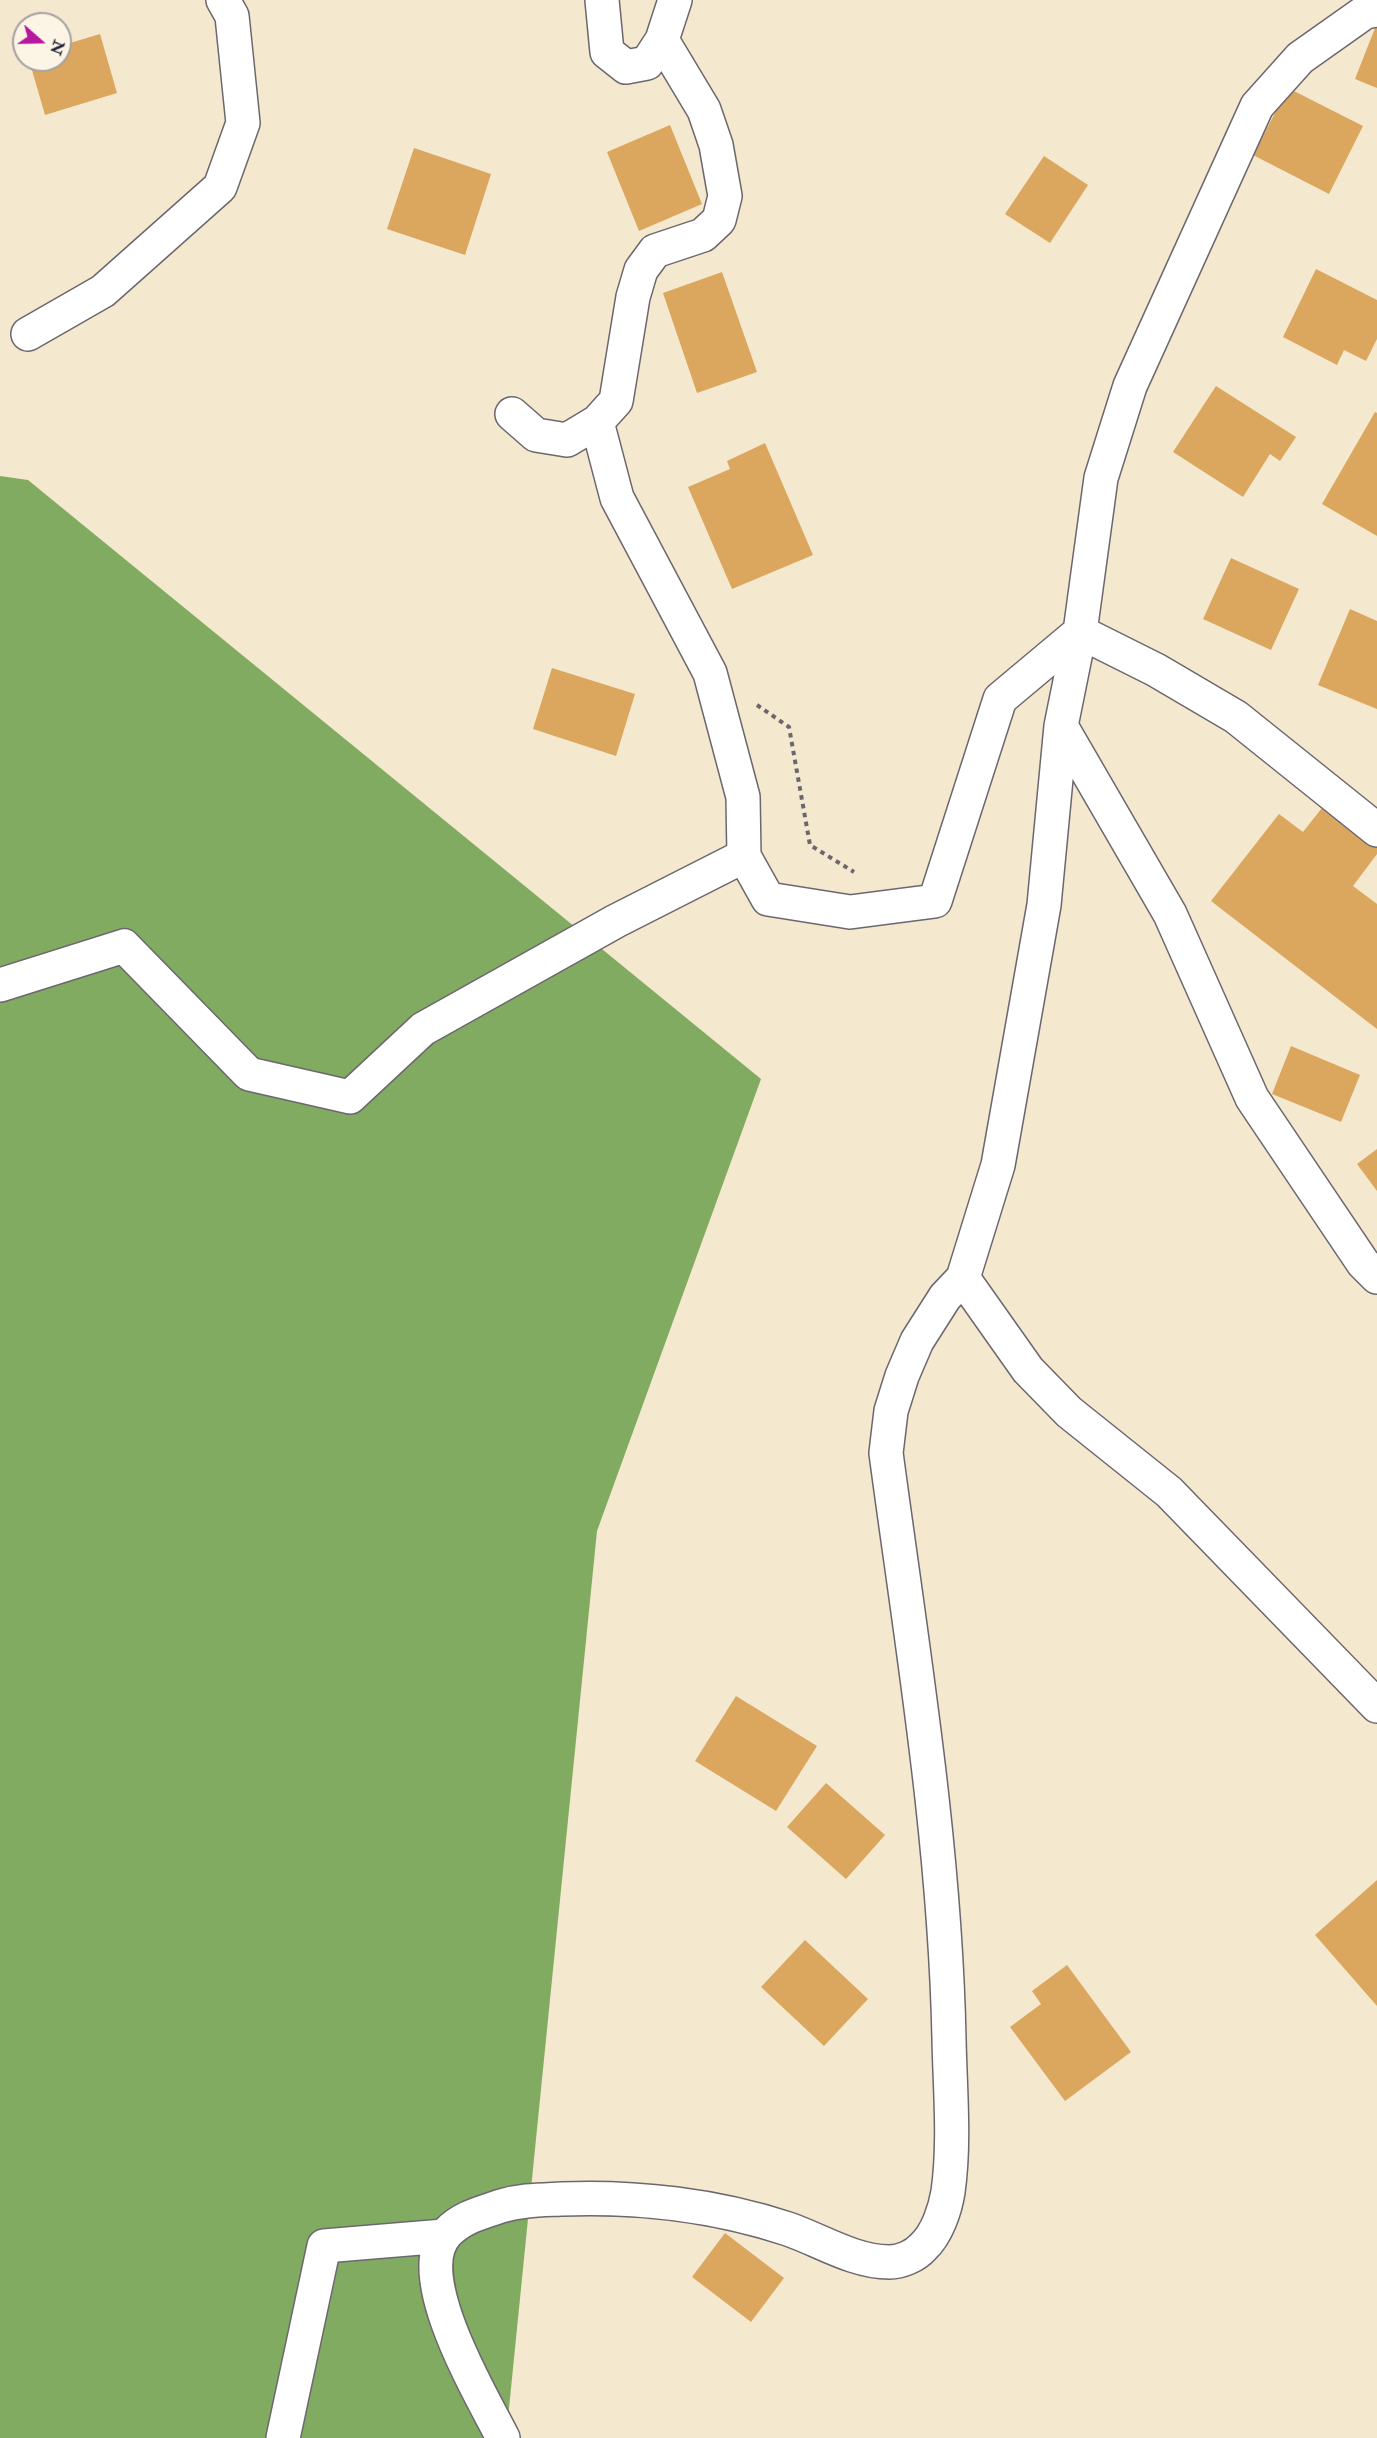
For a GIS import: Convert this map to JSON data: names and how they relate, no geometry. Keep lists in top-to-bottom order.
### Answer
{
  "north": "right"
}
